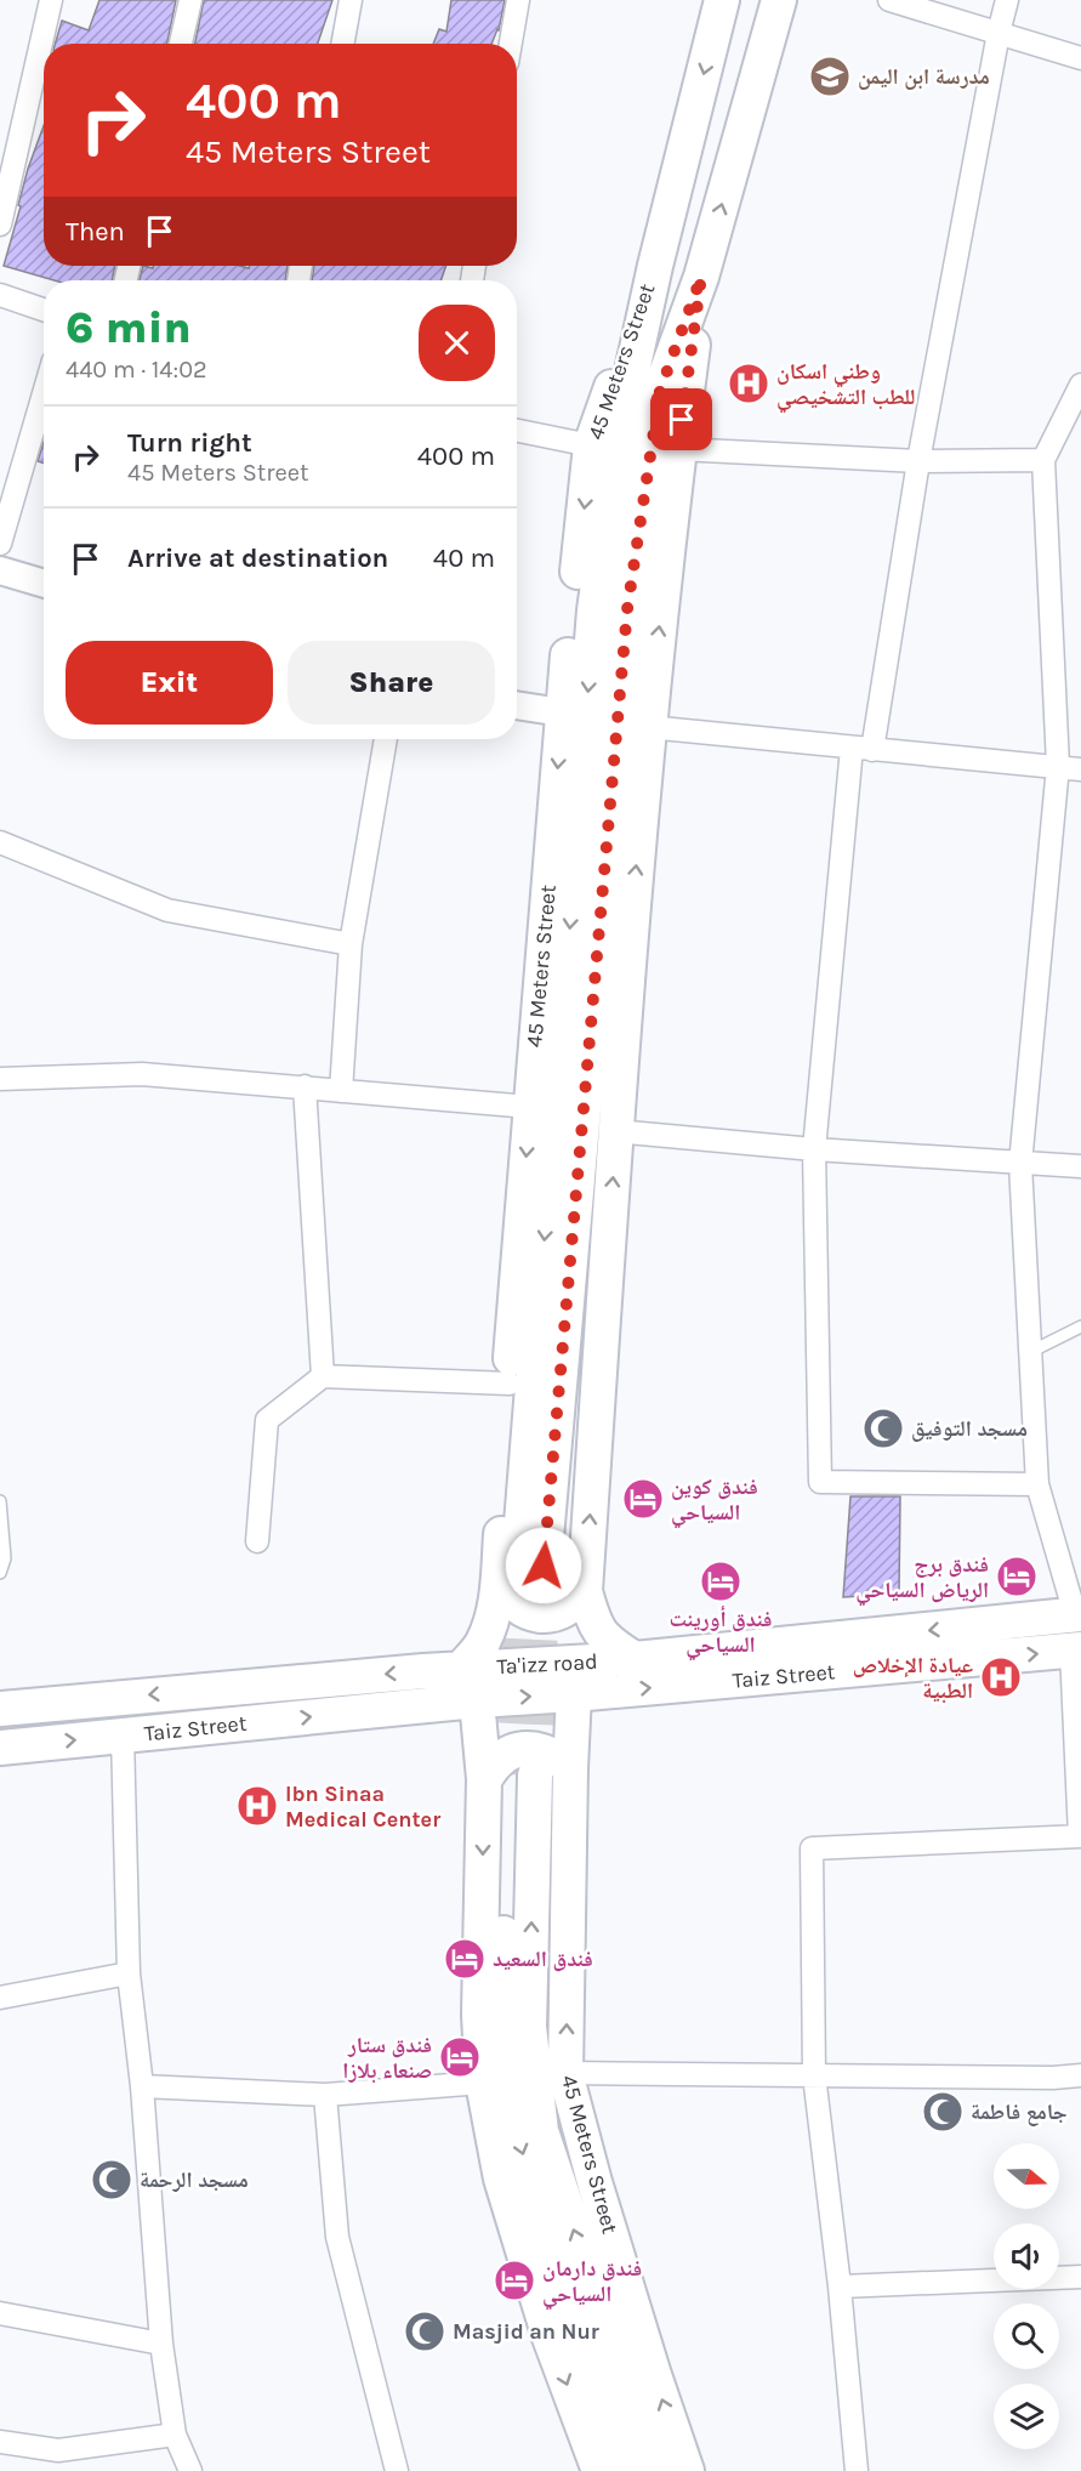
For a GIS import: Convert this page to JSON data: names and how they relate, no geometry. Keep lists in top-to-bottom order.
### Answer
{
  "streets": {
    "main road": ["45 Meters Street", "Ta'izz road", "Taiz Street"]
  },
  "crossings": [
    ["45 Meters Street", "Ta'izz road"],
    ["45 Meters Street", "Taiz Street"],
    ["Ta'izz road", "Taiz Street"]
  ],
  "places": {
    "school or university": ["مدرسة ابن اليمن"],
    "hospital": ["وطني اسكان للطب التشخيصي", "عيادة الإخلاص الطبية", "Ibn Sinaa Medical Center"],
    "mosque": [
      "مسجد التوفيق",
      "جامع فاطمة",
      "مسجد الرحمة",
      "Masjid an Nur"
    ],
    "hotel": [
      "فندق كوين السياحي",
      "فندق برج الرياض السياحي",
      "فندق أورينت السياحي",
      "فندق السعيد",
      "فندق ستار صنعاء بلازا",
      "فندق دارمان السياحي"
    ]
  },
  "north": "right",
  "page": {
    "turn": ["400 m", "45 Meters Street"],
    "then": "Then",
    "heading": ["6 min", "440 m · 14:02"],
    "list": [
      {
        "name": "Turn right",
        "note": "45 Meters Street",
        "value": "400 m"
      },
      {
        "name": "Arrive at destination",
        "value": "40 m"
      }
    ],
    "buttons": ["Exit", "Share"]
  }
}
